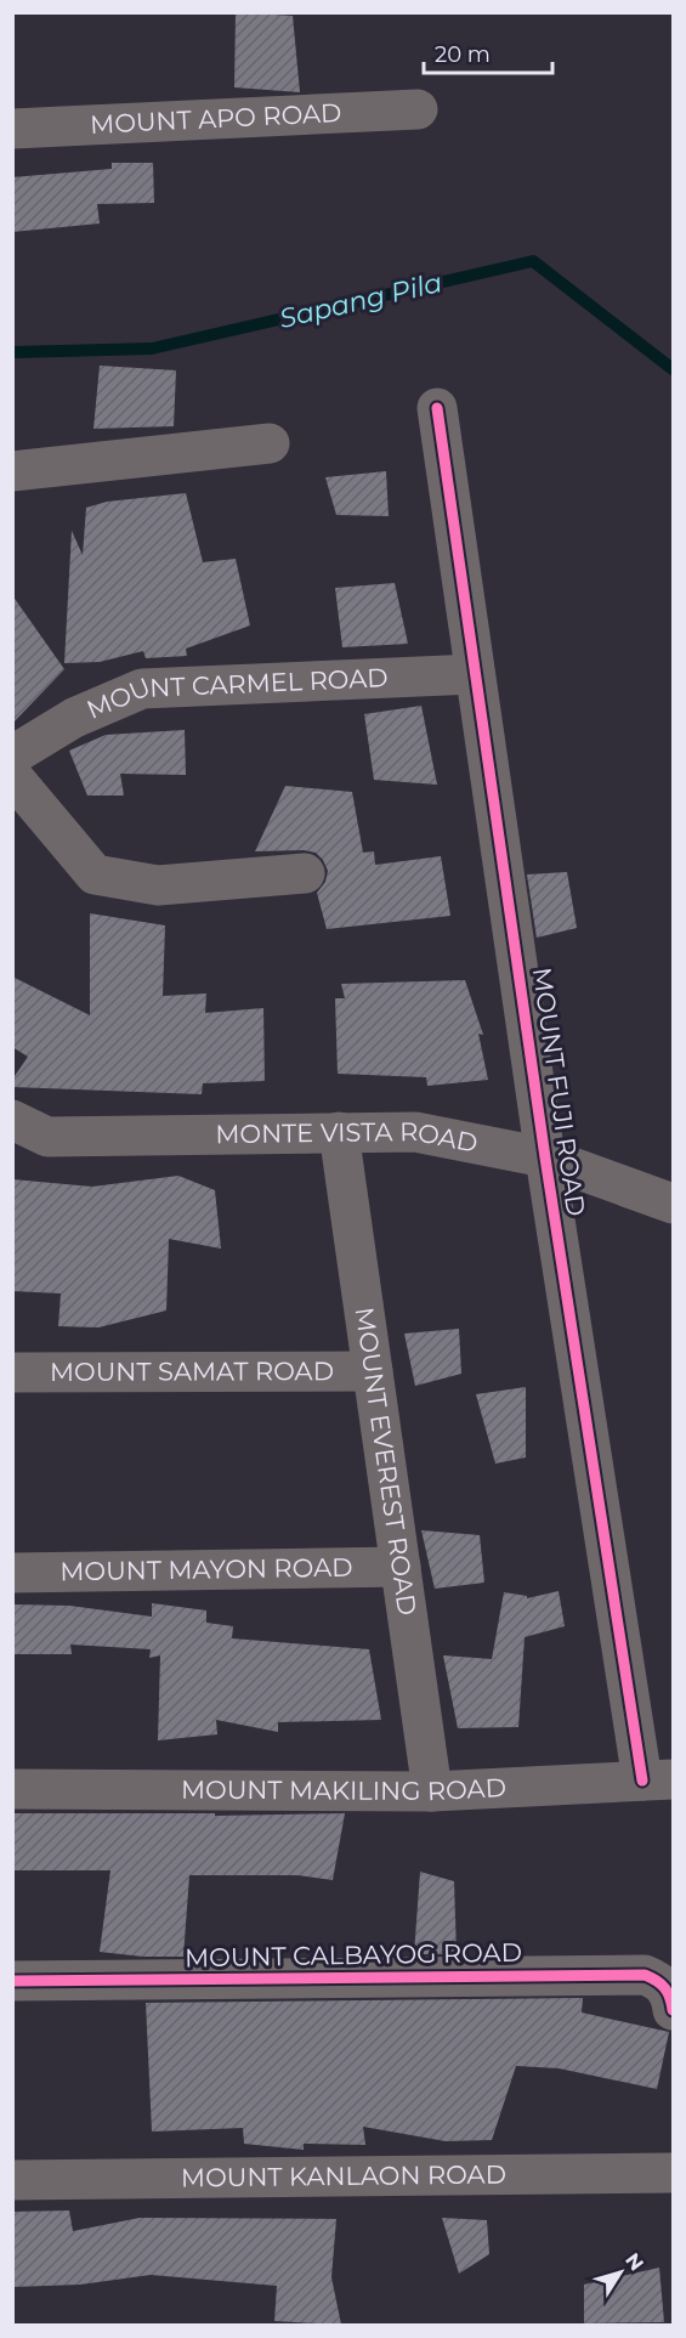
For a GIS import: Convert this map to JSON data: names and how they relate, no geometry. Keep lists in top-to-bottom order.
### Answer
{
  "streets": {
    "street": [
      "MOUNT APO ROAD",
      "MOUNT CARMEL ROAD",
      "MOUNT FUJI ROAD",
      "MONTE VISTA ROAD",
      "MOUNT SAMAT ROAD",
      "MOUNT EVEREST ROAD",
      "MOUNT MAYON ROAD",
      "MOUNT MAKILING ROAD",
      "MOUNT CALBAYOG ROAD",
      "MOUNT KANLAON ROAD"
    ]
  },
  "crossings": [
    ["MOUNT CARMEL ROAD", "MOUNT FUJI ROAD"],
    ["MOUNT FUJI ROAD", "MONTE VISTA ROAD"],
    ["MOUNT FUJI ROAD", "MOUNT MAKILING ROAD"],
    ["MONTE VISTA ROAD", "MOUNT EVEREST ROAD"],
    ["MOUNT SAMAT ROAD", "MOUNT EVEREST ROAD"],
    ["MOUNT EVEREST ROAD", "MOUNT MAYON ROAD"],
    ["MOUNT EVEREST ROAD", "MOUNT MAKILING ROAD"]
  ],
  "water": ["Sapang Pila"],
  "scale_bar": "20 m",
  "north": "top right"
}
